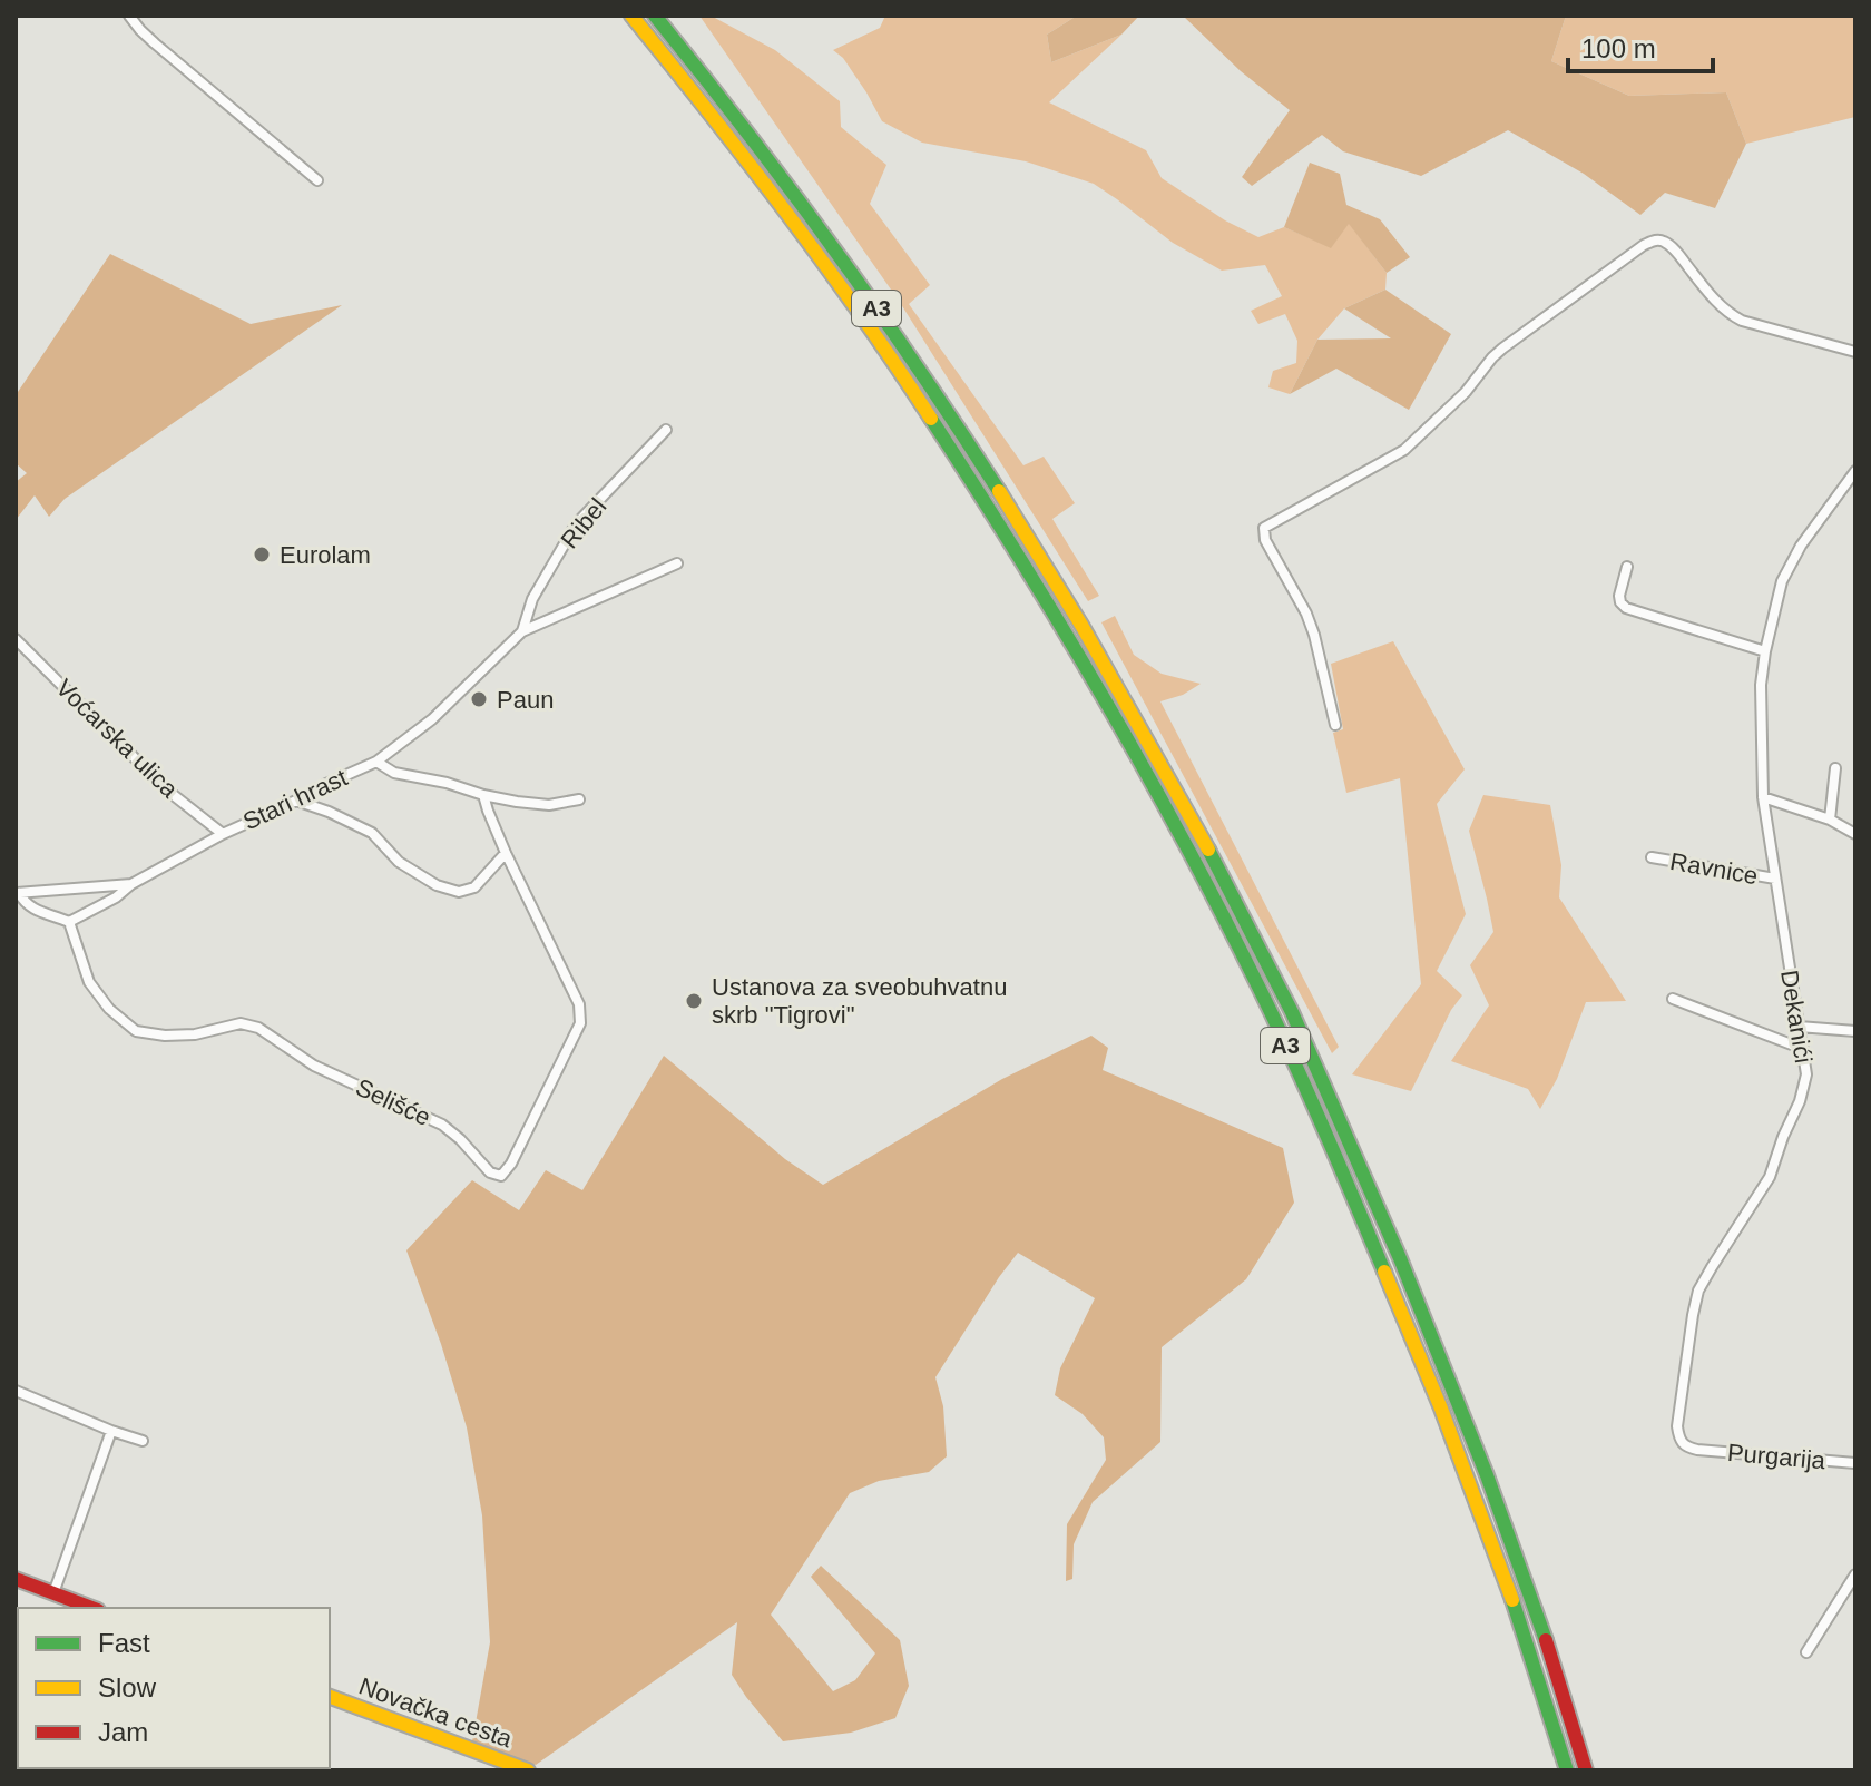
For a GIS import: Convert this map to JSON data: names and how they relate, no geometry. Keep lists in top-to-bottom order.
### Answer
{
  "streets": {
    "main road": ["A3", "Novačka cesta"],
    "street": [
      "Ribel",
      "Voćarska ulica",
      "Stari hrast",
      "Ravnice",
      "Dekanići",
      "Selišće",
      "Purgarija"
    ]
  },
  "crossings": [
    ["Ribel", "Stari hrast"],
    ["Voćarska ulica", "Stari hrast"],
    ["Ravnice", "Dekanići"],
    ["Dekanići", "Purgarija"]
  ],
  "places": ["Eurolam", "Paun", "Ustanova za sveobuhvatnu skrb \"Tigrovi\""],
  "legend": ["Fast", "Slow", "Jam"],
  "scale_bar": "100 m"
}
